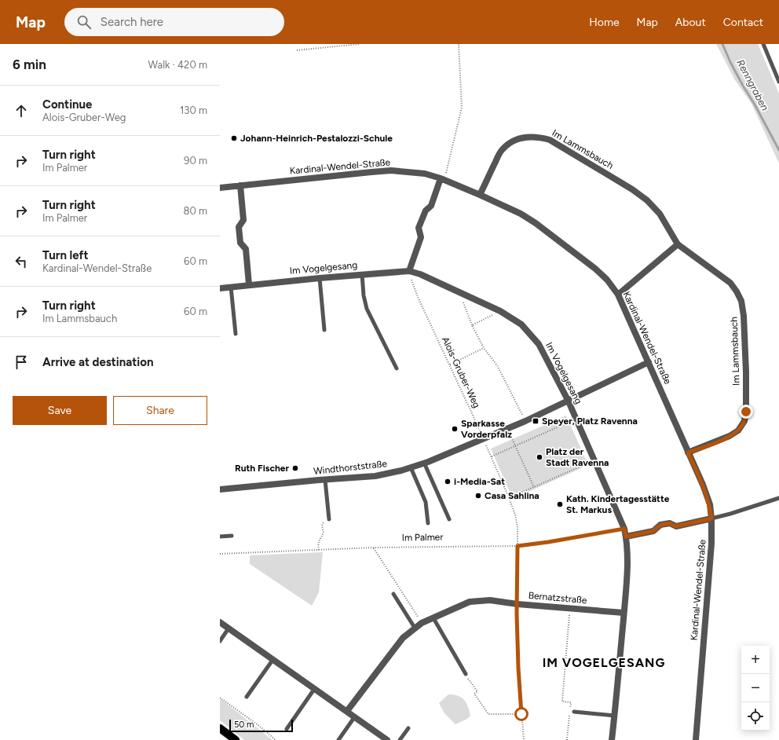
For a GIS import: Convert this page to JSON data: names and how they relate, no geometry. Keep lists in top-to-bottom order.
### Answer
{
  "streets": {
    "street": [
      "Im Lammsbauch",
      "Kardinal-Wendel-Straße",
      "Im Vogelgesang",
      "Windthorststraße",
      "Bernatzstraße"
    ],
    "path": ["Alois-Gruber-Weg", "Im Palmer"]
  },
  "crossings": [
    ["Im Lammsbauch", "Kardinal-Wendel-Straße"],
    ["Kardinal-Wendel-Straße", "Windthorststraße"],
    ["Im Vogelgesang", "Alois-Gruber-Weg"],
    ["Im Vogelgesang", "Windthorststraße"],
    ["Im Vogelgesang", "Im Palmer"],
    ["Im Vogelgesang", "Bernatzstraße"],
    ["Alois-Gruber-Weg", "Windthorststraße"],
    ["Alois-Gruber-Weg", "Im Palmer"],
    ["Alois-Gruber-Weg", "Bernatzstraße"]
  ],
  "districts": ["IM VOGELGESANG"],
  "water": ["Renngraben"],
  "places": {
    "other": [
      "Johann-Heinrich-Pestalozzi-Schule",
      "Sparkasse Vorderpfalz",
      "Platz der Stadt Ravenna",
      "Ruth Fischer",
      "i-Media-Sat",
      "Casa Sahlina",
      "Kath. Kindertagesstätte St. Markus"
    ],
    "transit": ["Speyer, Platz Ravenna"]
  },
  "scale_bar": "50 m",
  "page": {
    "header": "Map",
    "search": "Search here",
    "nav": [
      "Home",
      "Map",
      "About",
      "Contact"
    ],
    "heading": ["6 min", "Walk · 420 m"],
    "list": [
      ["Continue", "Alois-Gruber-Weg", "130 m"],
      ["Turn right", "Im Palmer", "90 m"],
      ["Turn right", "Im Palmer", "80 m"],
      ["Turn left", "Kardinal-Wendel-Straße", "60 m"],
      ["Turn right", "Im Lammsbauch", "60 m"],
      "Arrive at destination"
    ],
    "buttons": ["Save", "Share"],
    "map_buttons": ["+", "−"],
    "scale": "50 m"
  }
}
